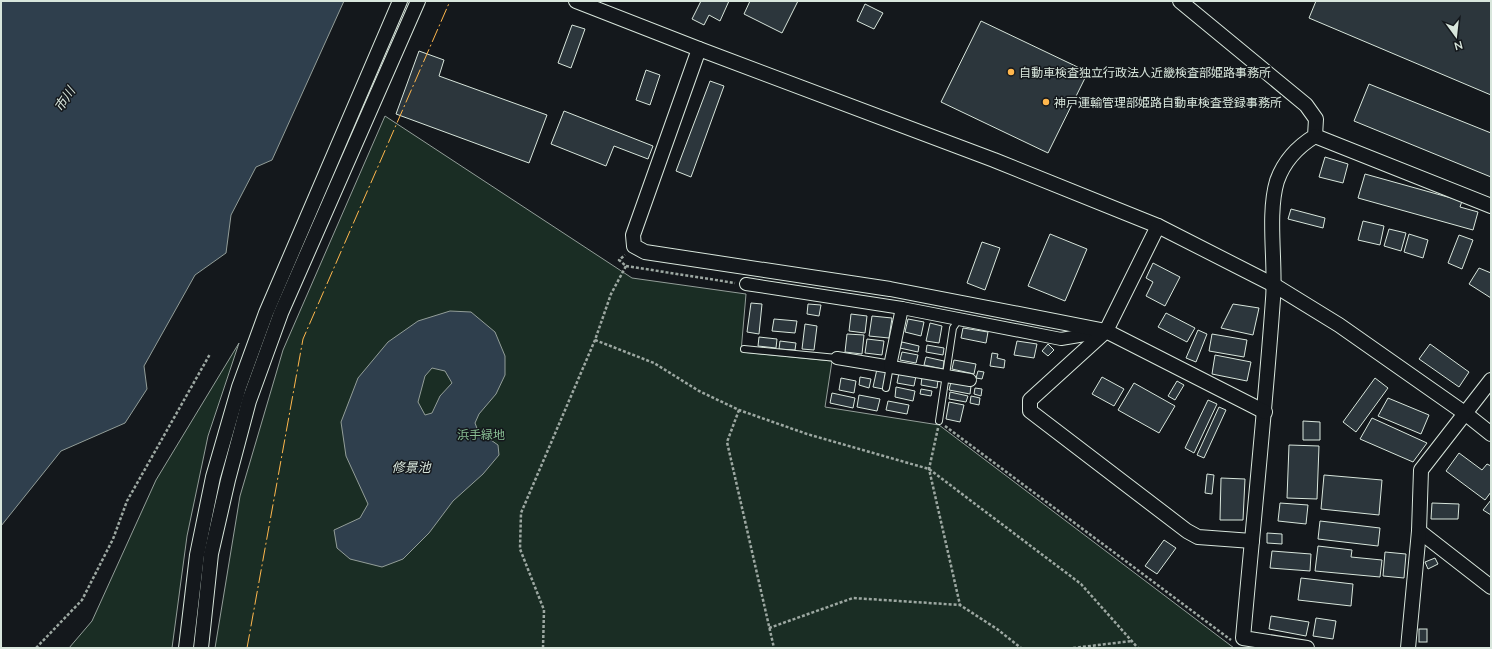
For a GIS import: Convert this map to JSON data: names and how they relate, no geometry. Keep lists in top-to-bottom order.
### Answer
{
  "water": ["市川", "修景池"],
  "parks": ["浜手緑地"],
  "places": ["自動車検査独立行政法人近畿検査部姫路事務所", "神戸運輸管理部姫路自動車検査登録事務所"],
  "north": "bottom"
}
